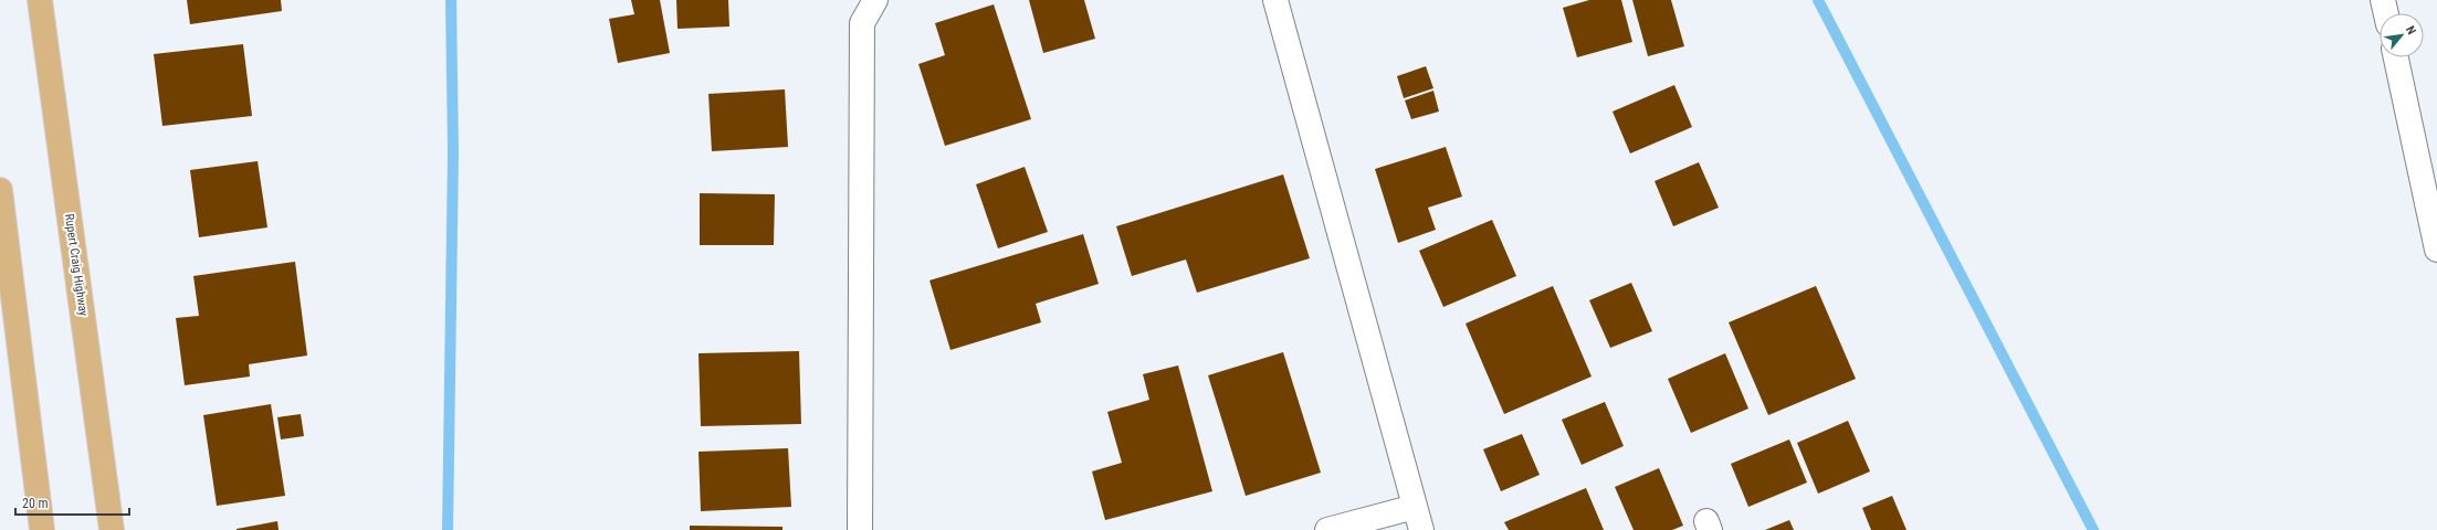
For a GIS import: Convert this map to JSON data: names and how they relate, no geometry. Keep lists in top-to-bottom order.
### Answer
{
  "streets": {
    "main road": ["Rupert Craig Highway"]
  },
  "scale_bar": "20 m",
  "north": "top right"
}
